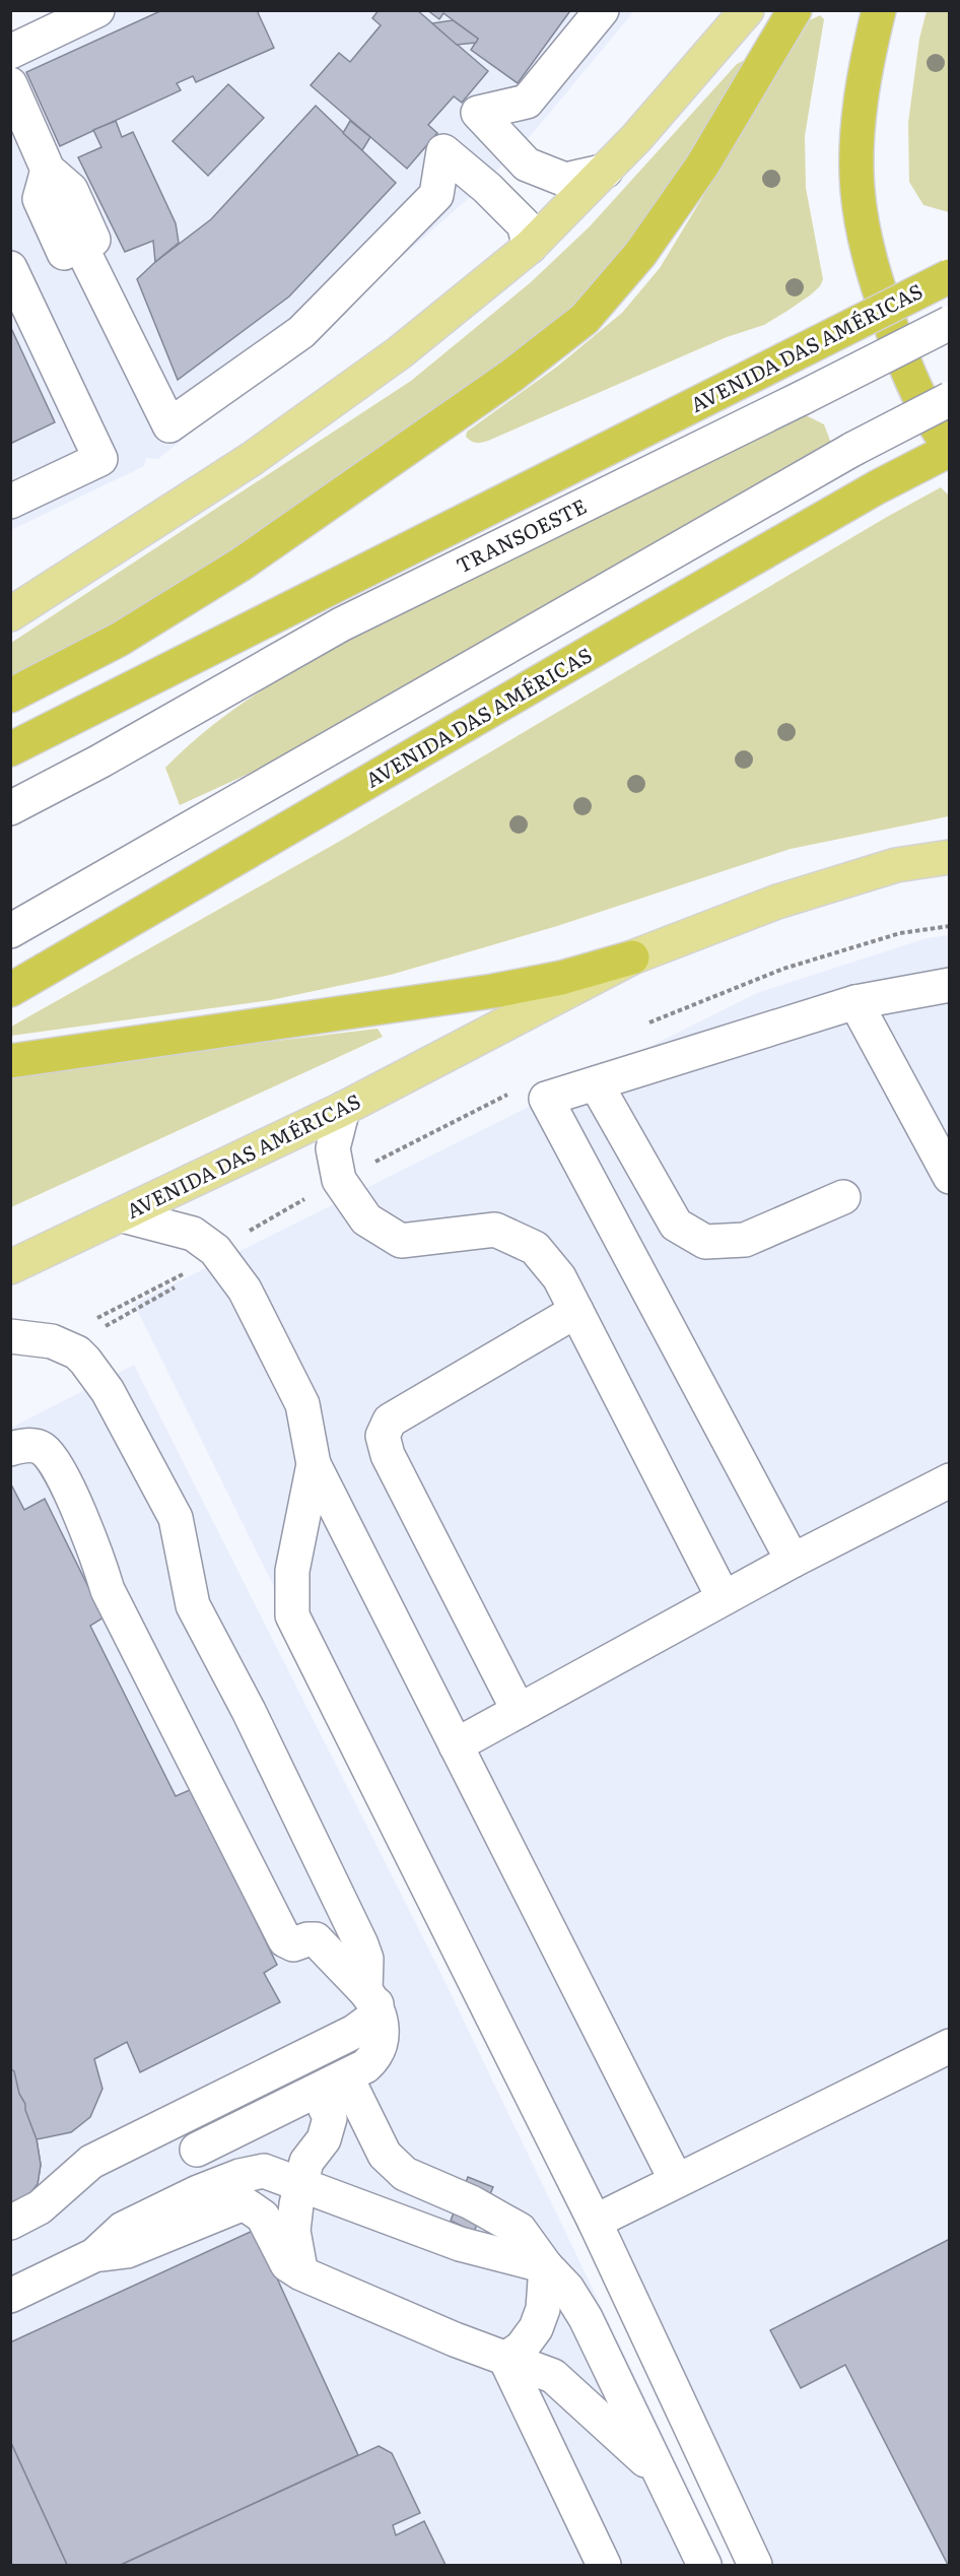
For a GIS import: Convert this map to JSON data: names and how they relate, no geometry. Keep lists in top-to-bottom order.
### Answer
{
  "streets": {
    "highway": ["AVENIDA DAS AMÉRICAS"],
    "lane": ["TRANSOESTE"]
  }
}
